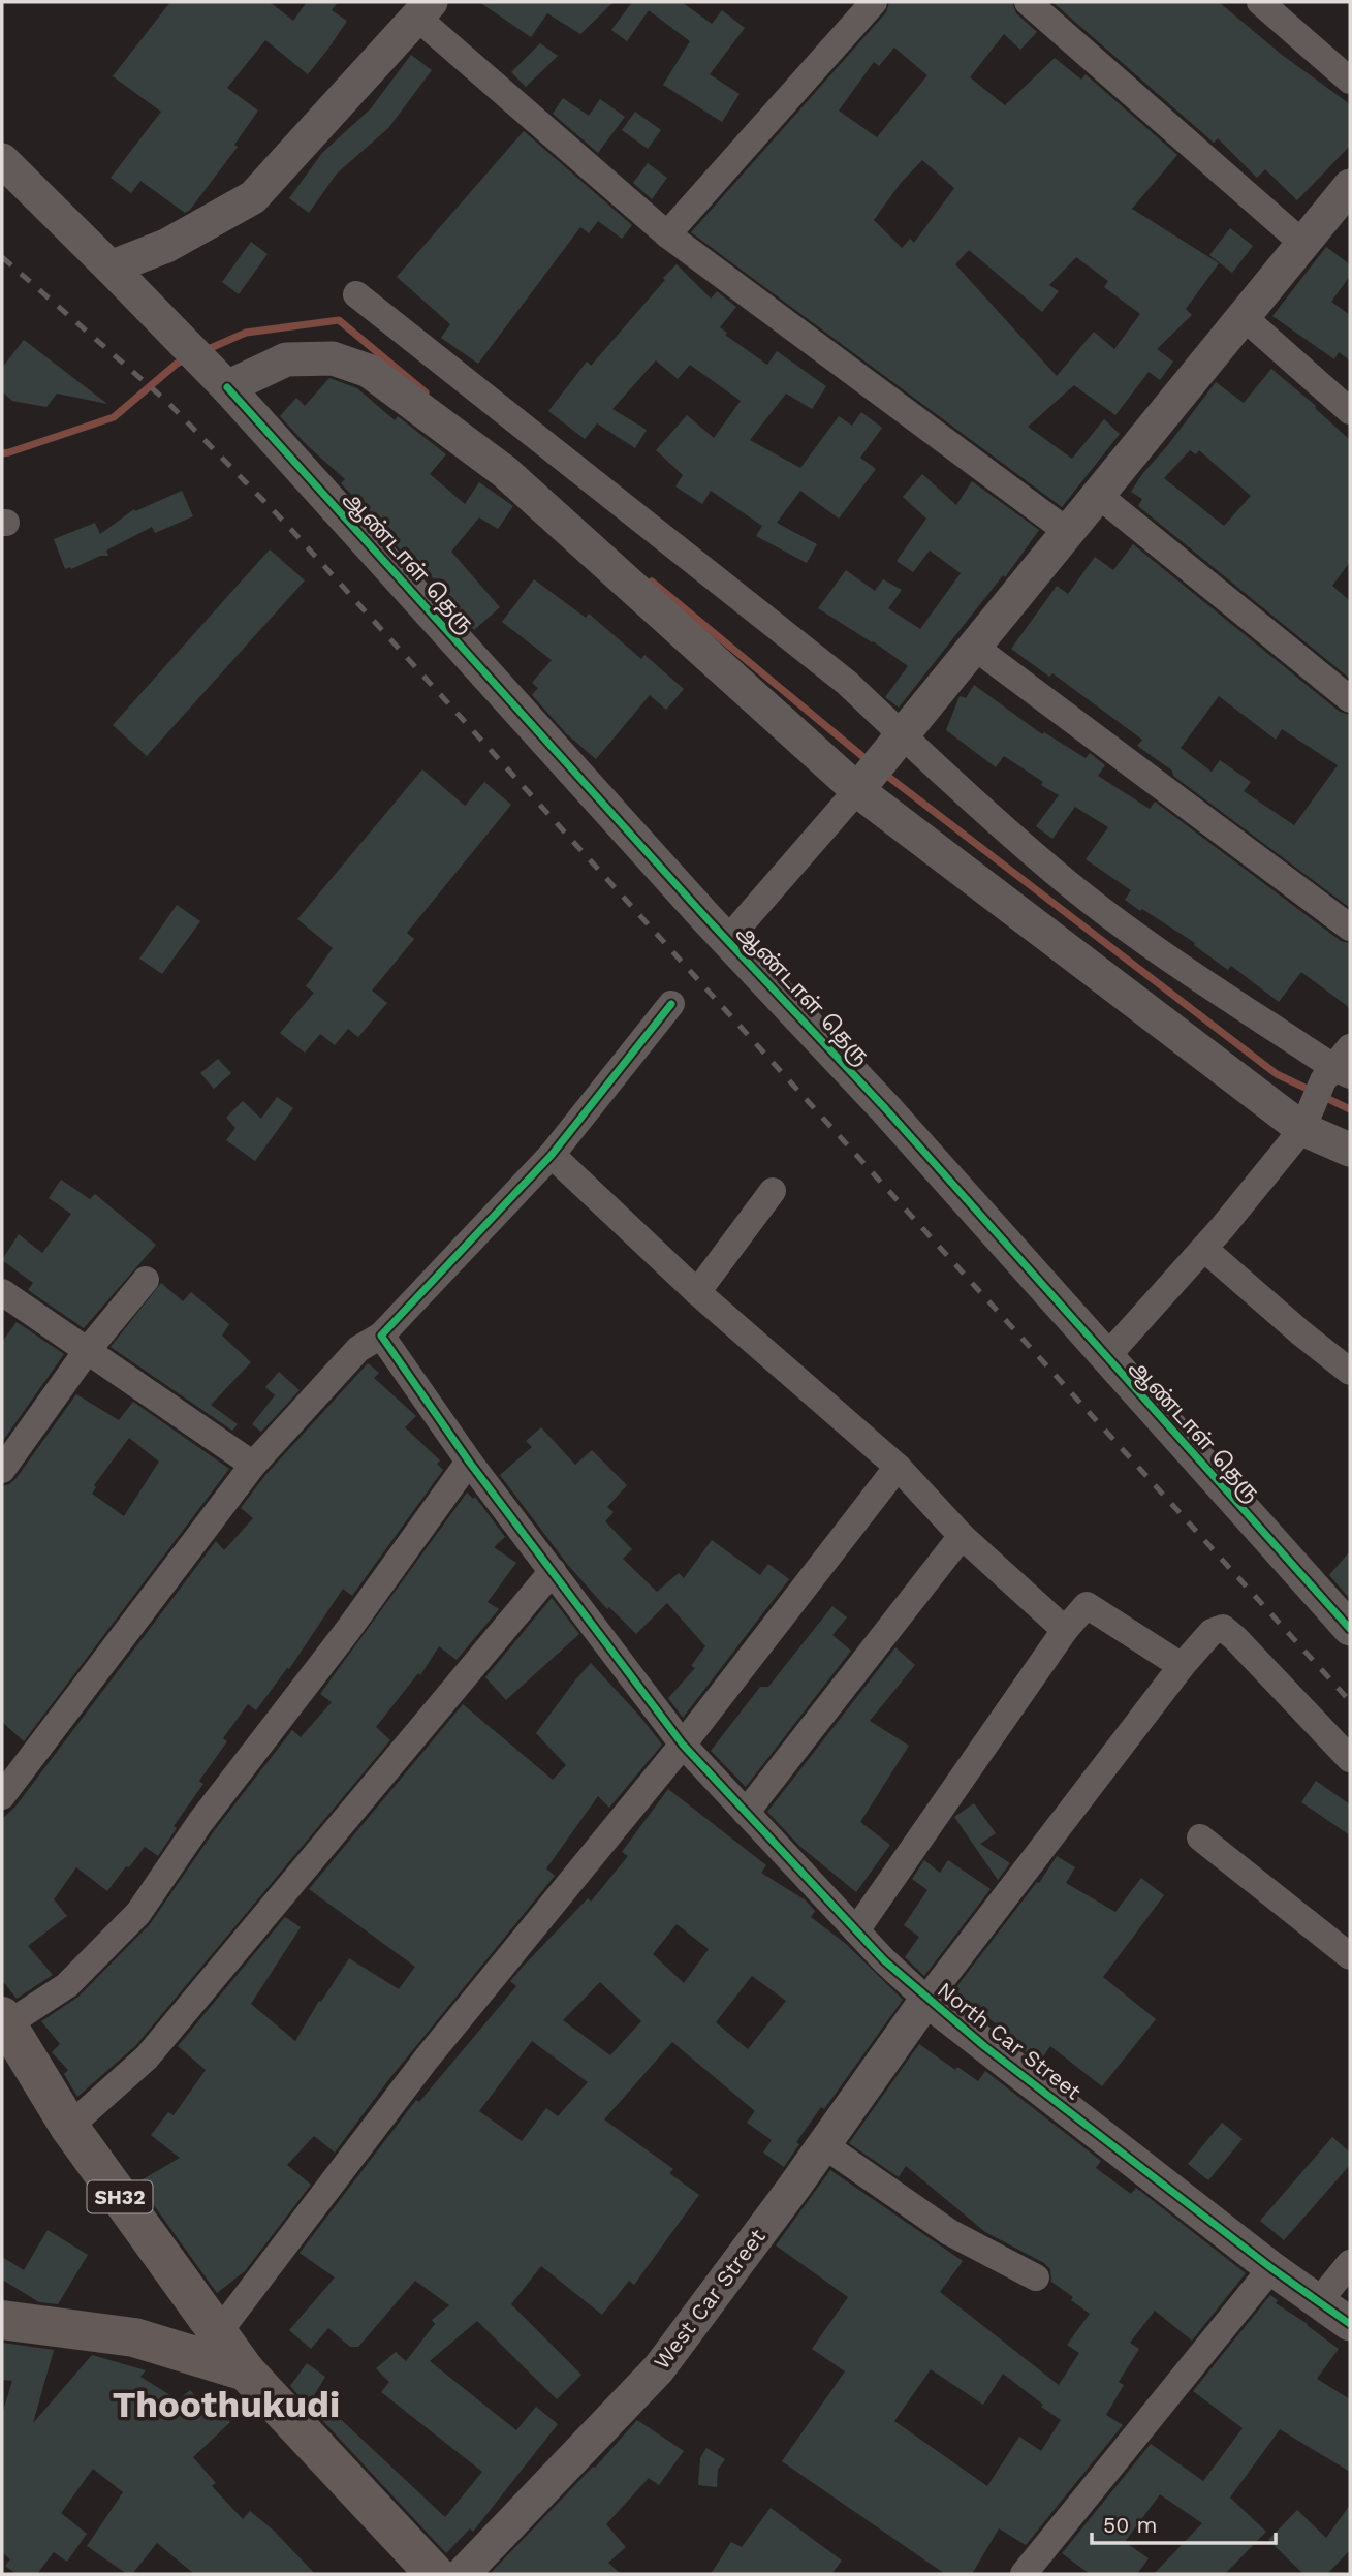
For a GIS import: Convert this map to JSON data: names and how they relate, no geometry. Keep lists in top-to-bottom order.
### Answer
{
  "streets": {
    "main road": ["SH32"],
    "street": ["ஆண்டாள் தெரு", "North Car Street", "West Car Street"]
  },
  "crossings": [
    ["North Car Street", "West Car Street"]
  ],
  "districts": ["Thoothukudi"],
  "scale_bar": "50 m"
}
